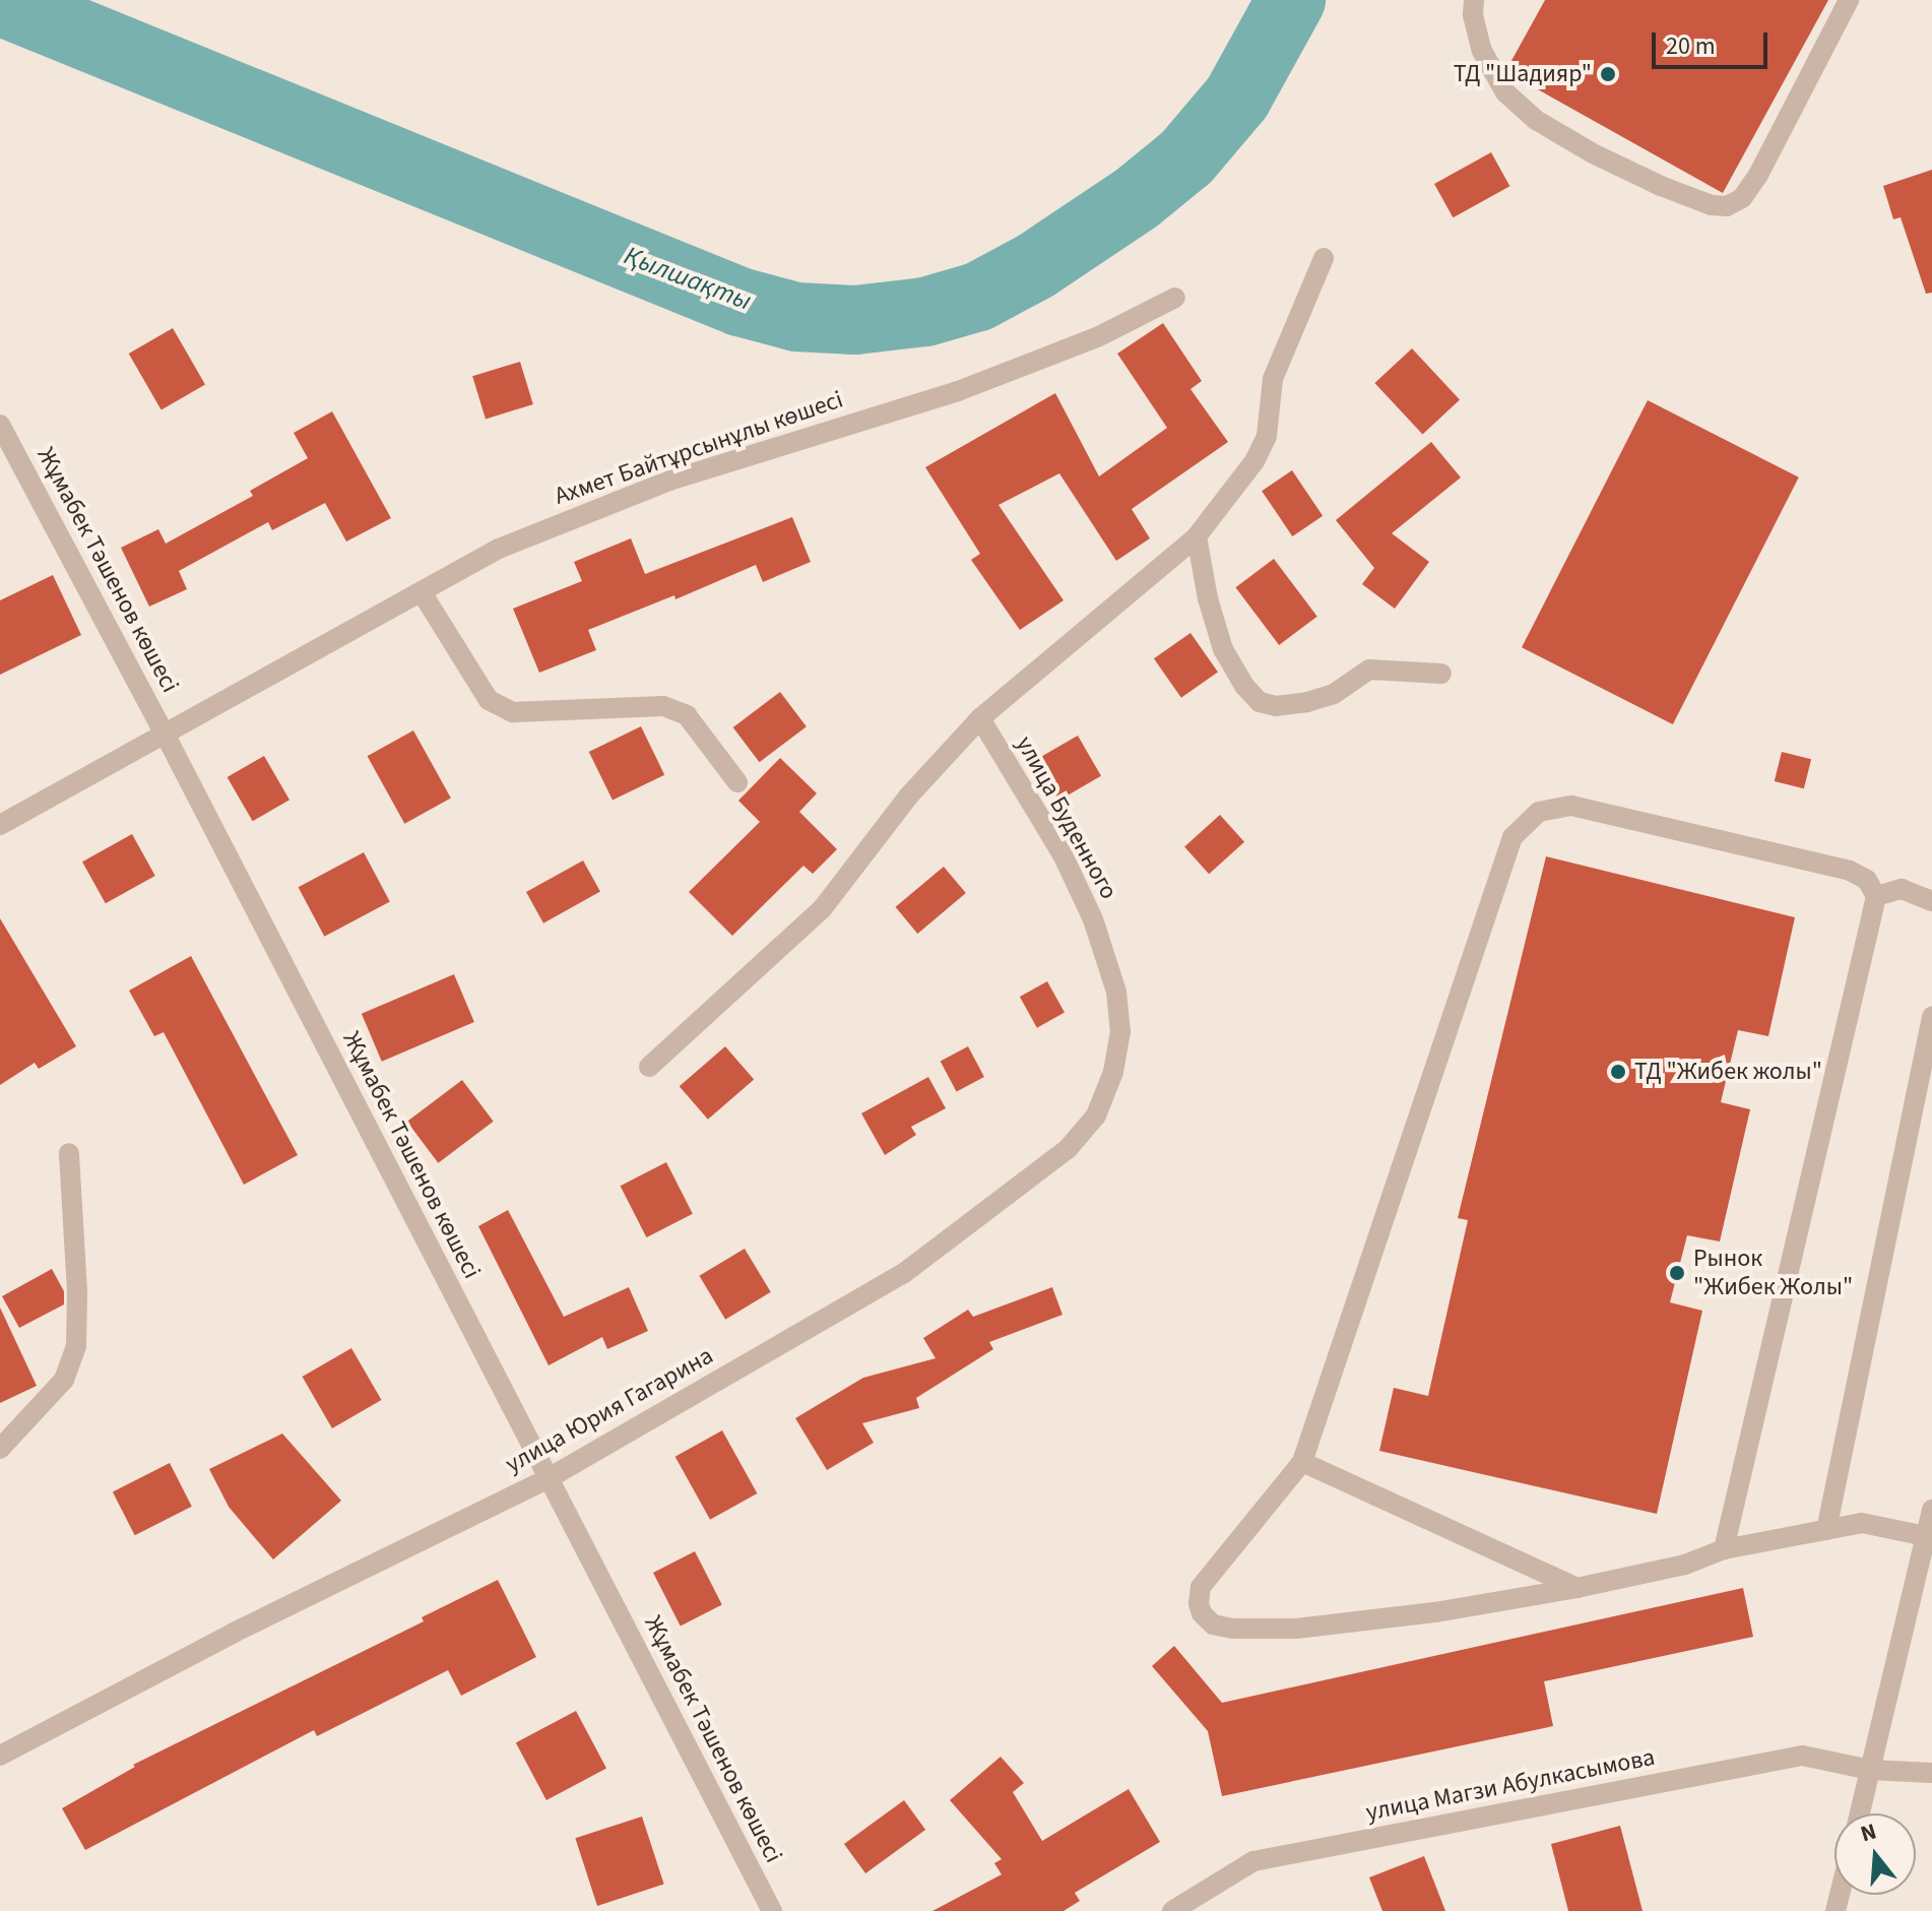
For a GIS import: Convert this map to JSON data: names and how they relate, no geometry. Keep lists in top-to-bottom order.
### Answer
{
  "streets": {
    "street": [
      "Ахмет Байтұрсынұлы көшесі",
      "Жұмабек Тәшенов көшесі",
      "улица Буденного",
      "улица Юрия Гагарина",
      "улица Магзи Абулкасымова"
    ]
  },
  "crossings": [
    ["Ахмет Байтұрсынұлы көшесі", "Жұмабек Тәшенов көшесі"],
    ["Жұмабек Тәшенов көшесі", "улица Юрия Гагарина"],
    ["улица Буденного", "улица Юрия Гагарина"]
  ],
  "water": ["Қылшақты"],
  "places": ["ТД \"Шадияр\"", "ТД \"Жибек жолы\"", "Рынок \"Жибек Жолы\""],
  "scale_bar": "20 m",
  "north": "top"
}
